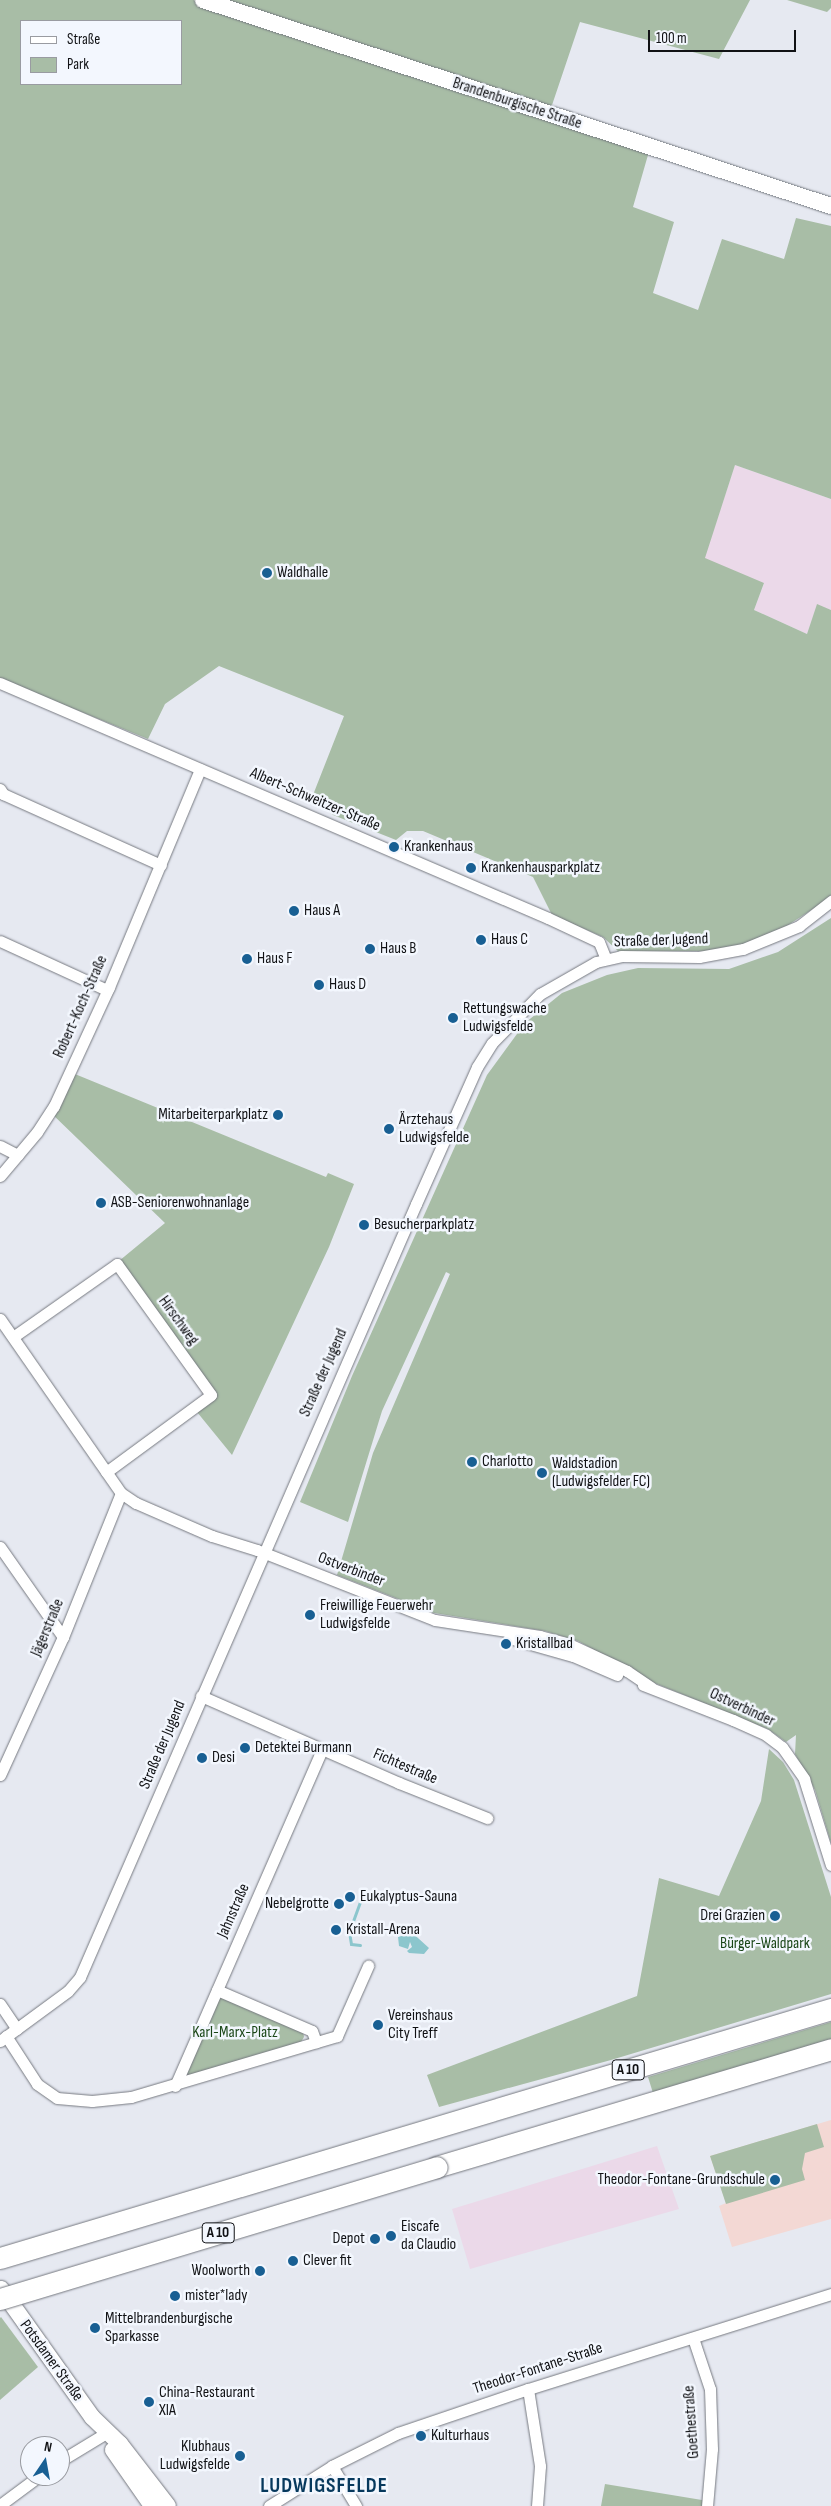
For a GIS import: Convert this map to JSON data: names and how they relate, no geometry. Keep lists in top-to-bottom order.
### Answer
{
  "streets": {
    "highway": ["A 10"],
    "street": [
      "Brandenburgische Straße",
      "Albert-Schweitzer-Straße",
      "Straße der Jugend",
      "Robert-Koch-Straße",
      "Hirschweg",
      "Ostverbinder",
      "Jägerstraße",
      "Fichtestraße",
      "Jahnstraße",
      "Potsdamer Straße",
      "Theodor-Fontane-Straße",
      "Goethestraße"
    ]
  },
  "crossings": [
    ["Albert-Schweitzer-Straße", "Straße der Jugend"],
    ["Albert-Schweitzer-Straße", "Robert-Koch-Straße"],
    ["Straße der Jugend", "Ostverbinder"],
    ["Straße der Jugend", "Fichtestraße"],
    ["Fichtestraße", "Jahnstraße"],
    ["Theodor-Fontane-Straße", "Goethestraße"]
  ],
  "districts": ["LUDWIGSFELDE"],
  "parks": ["Bürger-Waldpark", "Karl-Marx-Platz"],
  "places": [
    "Waldhalle",
    "Krankenhaus",
    "Krankenhausparkplatz",
    "Haus A",
    "Haus C",
    "Haus B",
    "Haus F",
    "Haus D",
    "Rettungswache Ludwigsfelde",
    "Mitarbeiterparkplatz",
    "Ärztehaus Ludwigsfelde",
    "ASB-Seniorenwohnanlage",
    "Besucherparkplatz",
    "Charlotto",
    "Waldstadion (Ludwigsfelder FC)",
    "Freiwillige Feuerwehr Ludwigsfelde",
    "Kristallbad",
    "Detektei Burmann",
    "Desi",
    "Eukalyptus-Sauna",
    "Nebelgrotte",
    "Drei Grazien",
    "Kristall-Arena",
    "Vereinshaus City Treff",
    "Theodor-Fontane-Grundschule",
    "Eiscafe da Claudio",
    "Depot",
    "Clever fit",
    "Woolworth",
    "mister*lady",
    "Mittelbrandenburgische Sparkasse",
    "China-Restaurant XIA",
    "Kulturhaus",
    "Klubhaus Ludwigsfelde"
  ],
  "legend": ["Straße", "Park"],
  "scale_bar": "100 m",
  "north": "top"
}
